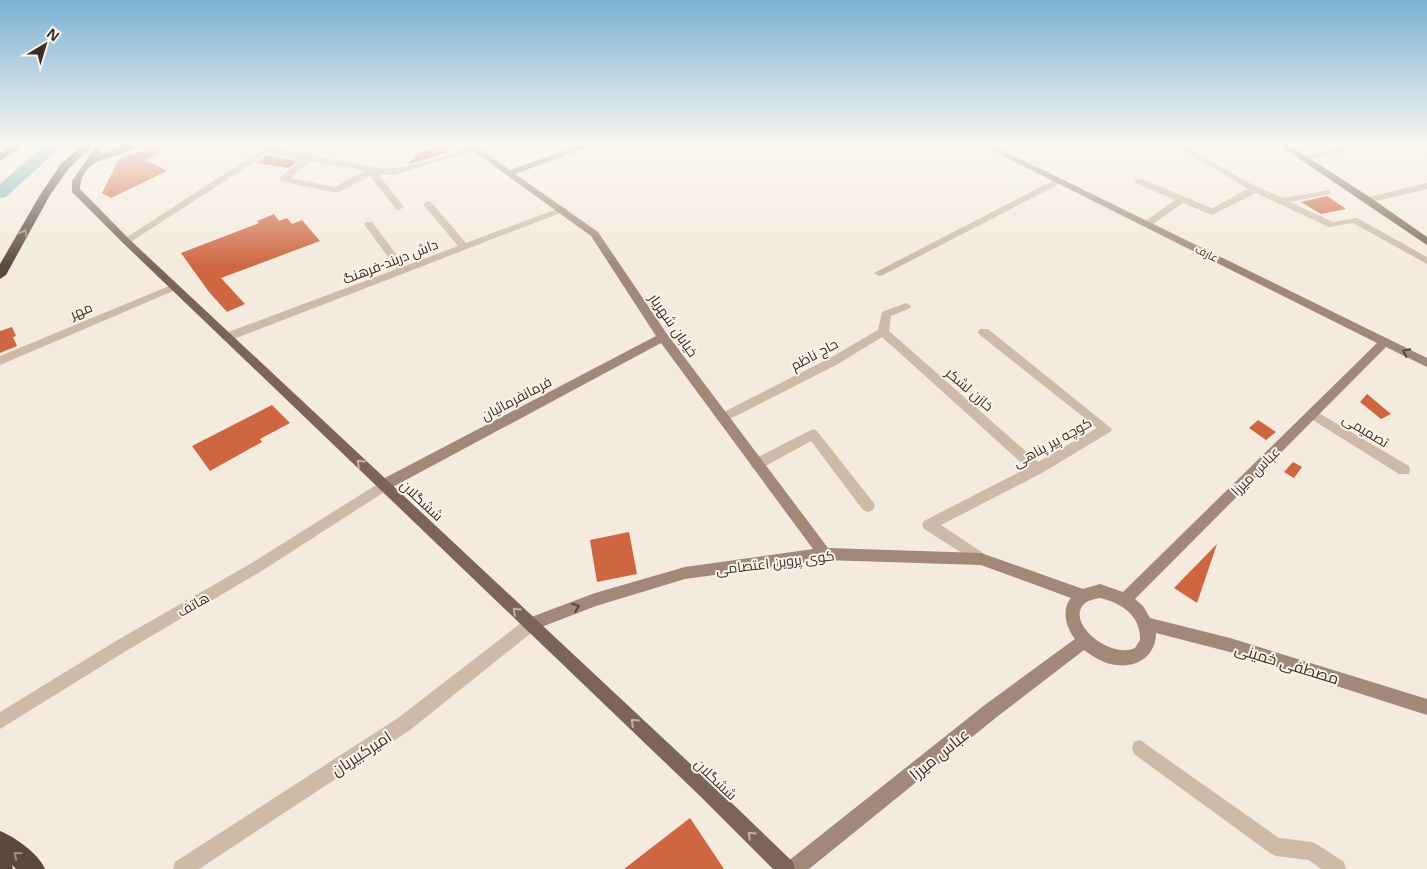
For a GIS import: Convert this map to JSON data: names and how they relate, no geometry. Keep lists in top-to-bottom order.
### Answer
{
  "streets": {
    "main road": ["ششگلان"],
    "street": [
      "عارف",
      "داش دربند-فرهنگ",
      "مهر",
      "خیابان شهریار",
      "حاج ناظم",
      "خازن لشکر",
      "فرمانفرمائیان",
      "تصمیمی",
      "کوچه پیر پناهی",
      "عباس میرزا",
      "کوی پروین اعتصامی",
      "هاتف",
      "مصطفی خمینی",
      "امیرکبیریان"
    ]
  },
  "crossings": [
    ["عارف", "عباس میرزا"],
    ["داش دربند-فرهنگ", "خیابان شهریار"],
    ["داش دربند-فرهنگ", "ششگلان"],
    ["مهر", "ششگلان"],
    ["خیابان شهریار", "حاج ناظم"],
    ["خیابان شهریار", "فرمانفرمائیان"],
    ["خیابان شهریار", "کوی پروین اعتصامی"],
    ["حاج ناظم", "خازن لشکر"],
    ["خازن لشکر", "کوچه پیر پناهی"],
    ["فرمانفرمائیان", "ششگلان"],
    ["فرمانفرمائیان", "هاتف"],
    ["تصمیمی", "عباس میرزا"],
    ["کوچه پیر پناهی", "کوی پروین اعتصامی"],
    ["عباس میرزا", "کوی پروین اعتصامی"],
    ["عباس میرزا", "مصطفی خمینی"],
    ["ششگلان", "کوی پروین اعتصامی"],
    ["ششگلان", "هاتف"],
    ["ششگلان", "امیرکبیریان"],
    ["کوی پروین اعتصامی", "مصطفی خمینی"],
    ["کوی پروین اعتصامی", "امیرکبیریان"]
  ],
  "one_way": ["ششگلان", "کوی پروین اعتصامی"],
  "north": "top right"
}
